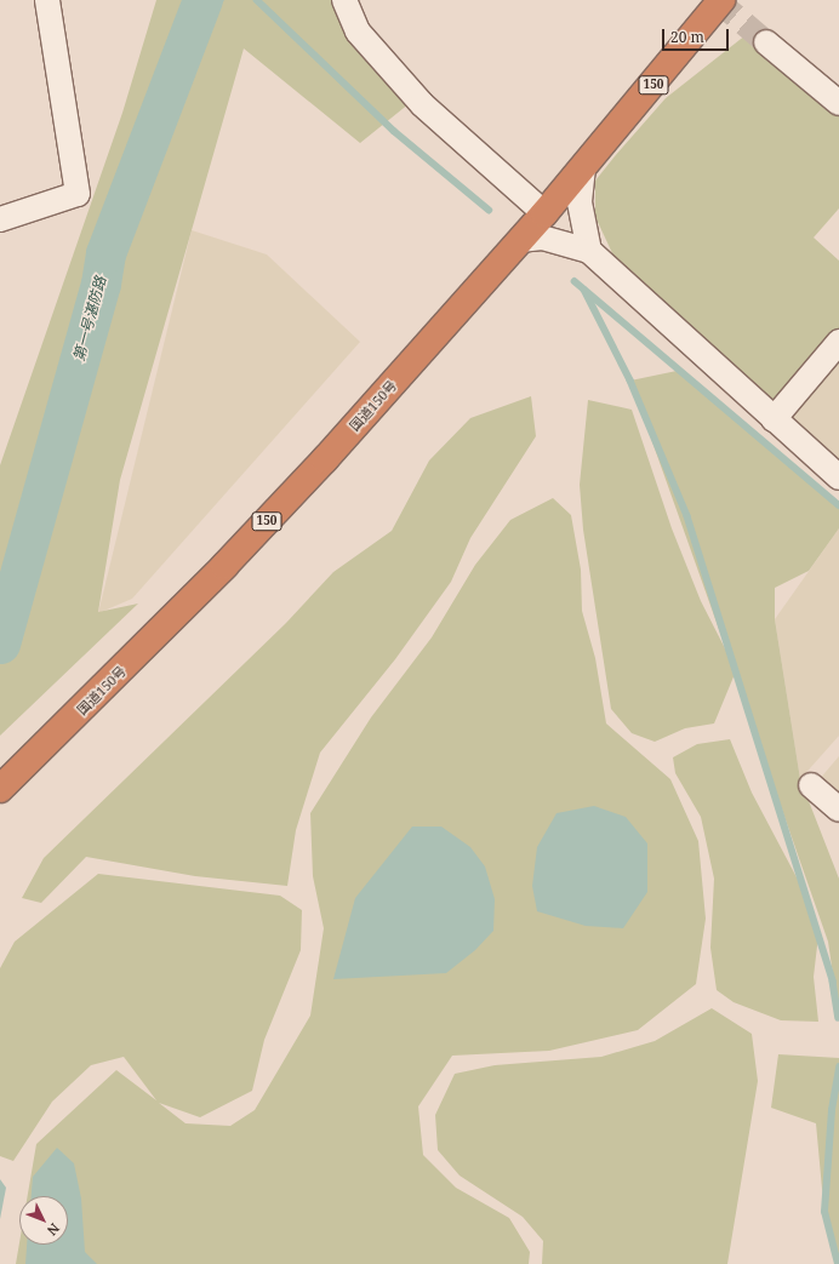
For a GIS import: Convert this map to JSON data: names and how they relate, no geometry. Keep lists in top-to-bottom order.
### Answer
{
  "streets": {
    "highway": ["150", "国道150号"]
  },
  "water": ["第一号湛防路"],
  "scale_bar": "20 m",
  "north": "bottom right"
}
